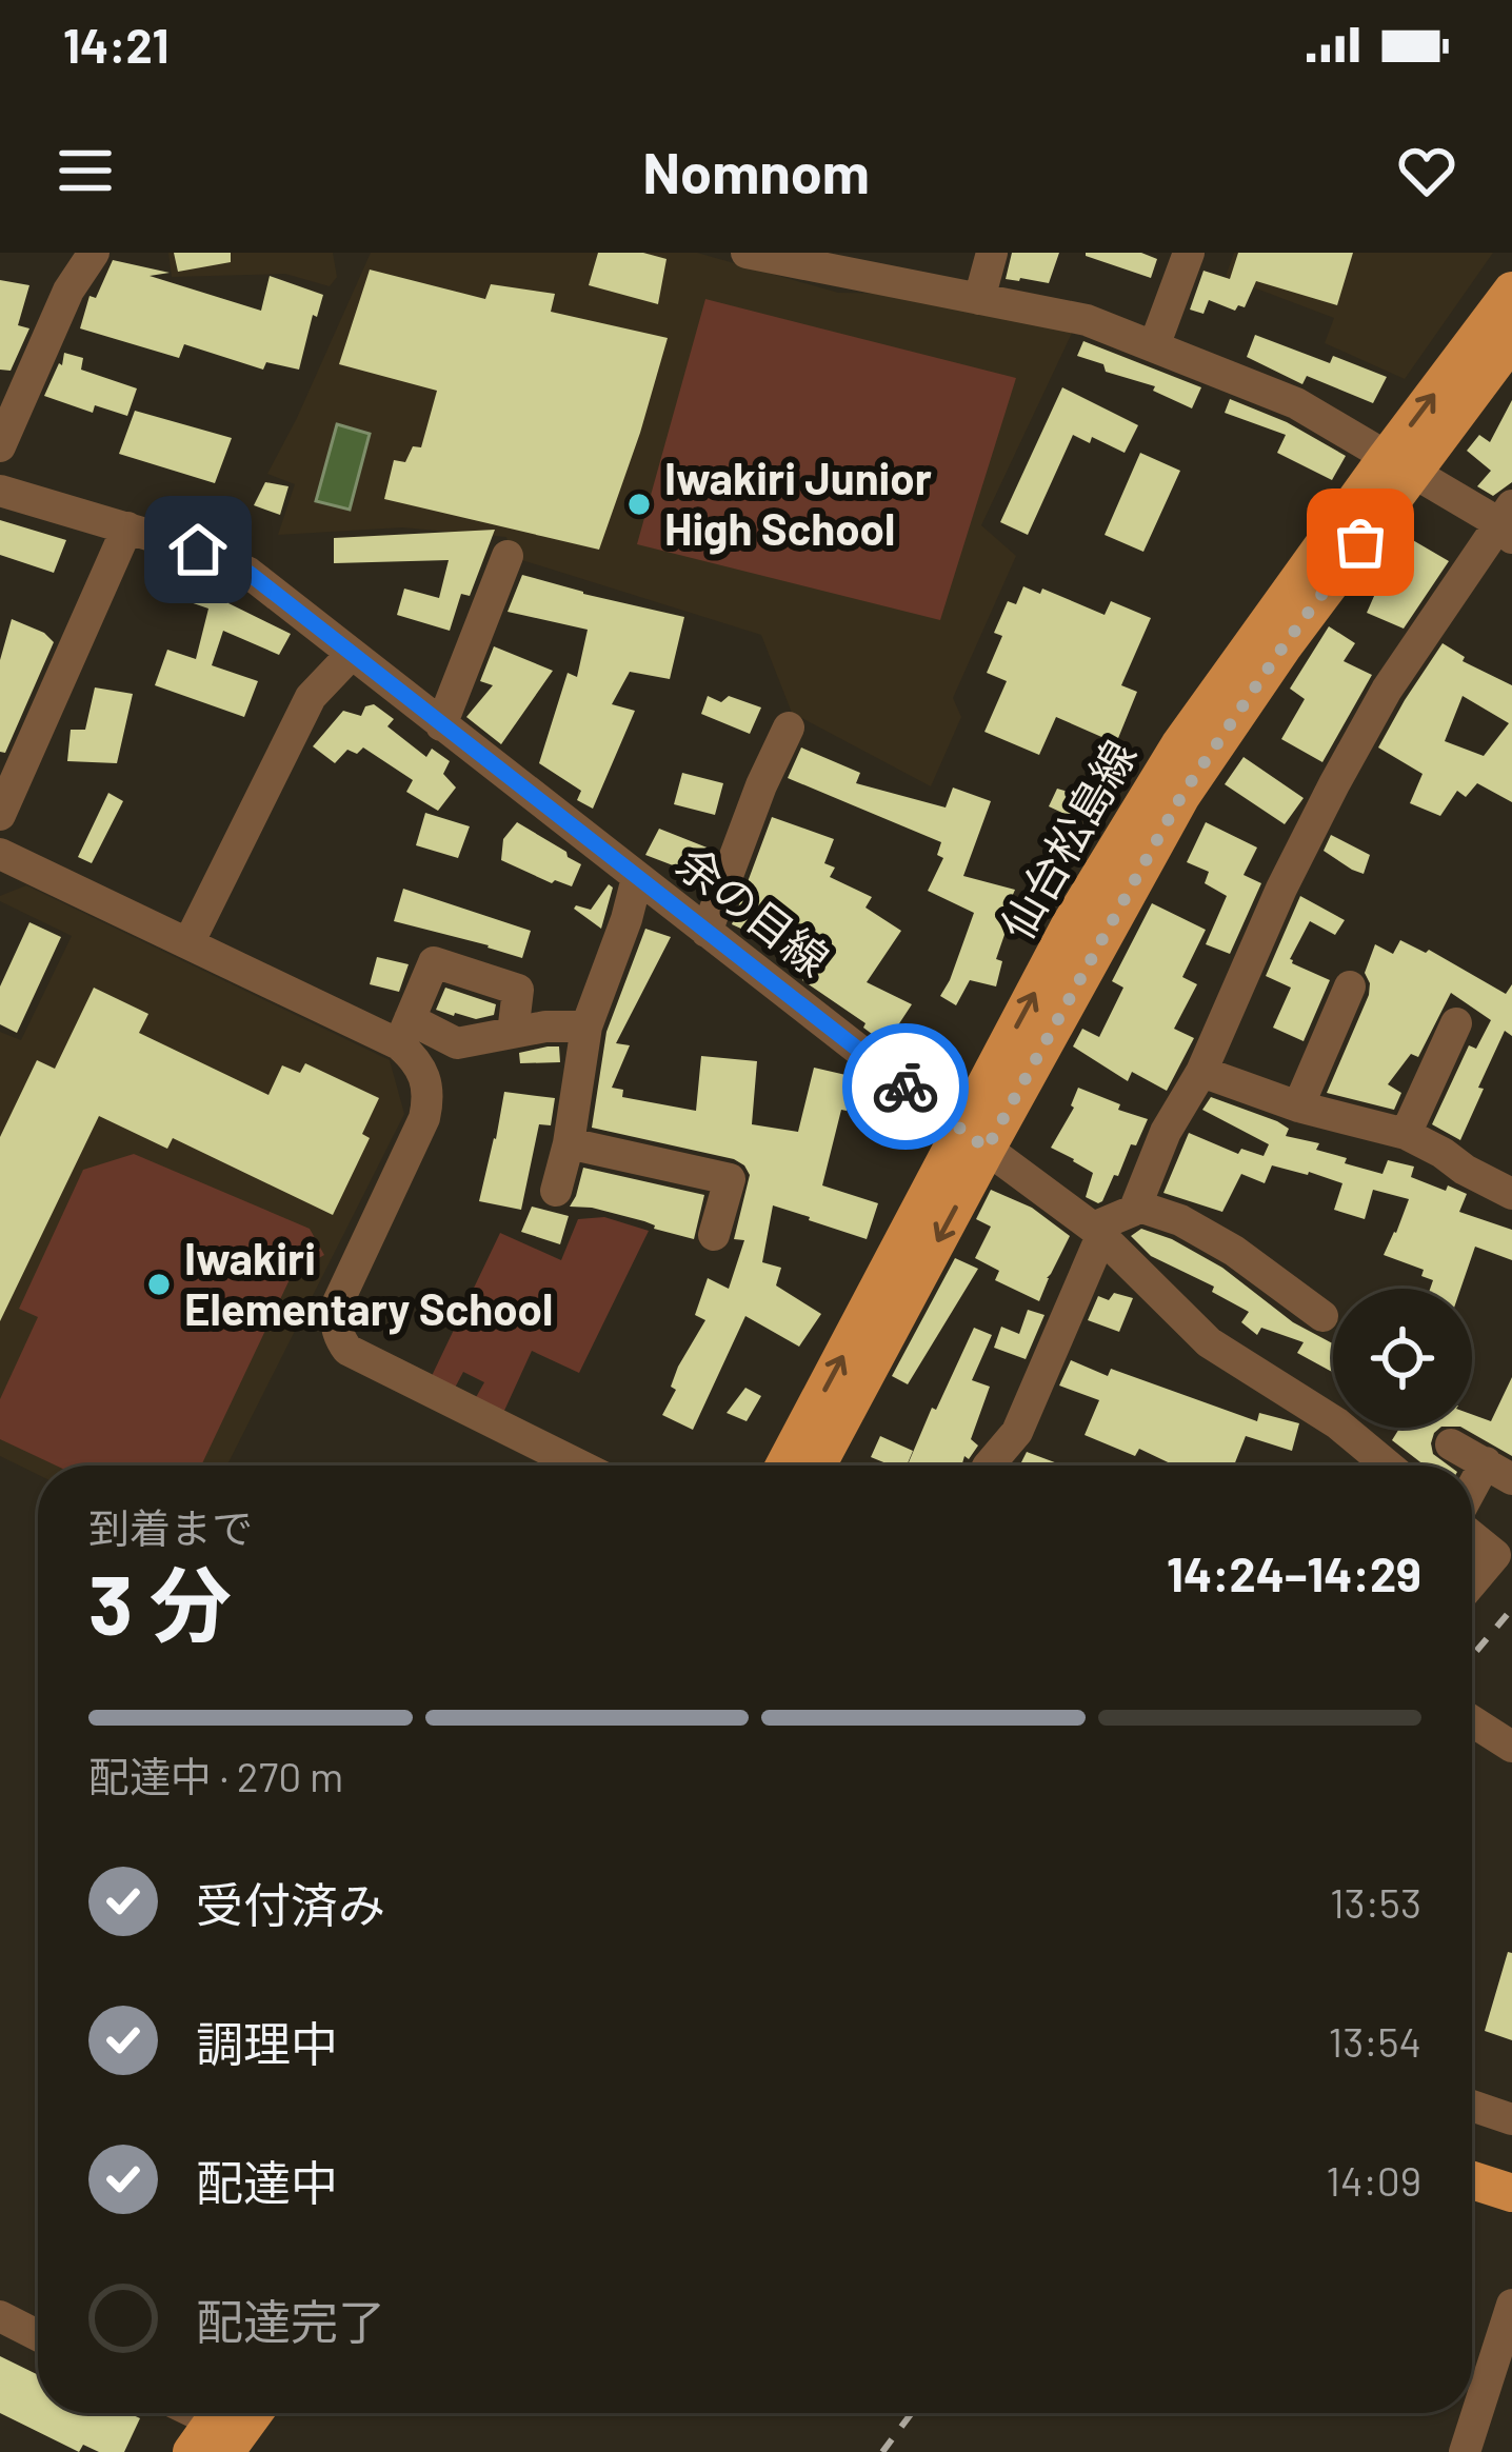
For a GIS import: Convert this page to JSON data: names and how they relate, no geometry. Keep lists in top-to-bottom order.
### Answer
{
  "streets": {
    "main road": ["仙台松島線"],
    "street": ["余の目線"]
  },
  "crossings": [
    ["仙台松島線", "余の目線"]
  ],
  "places": ["Iwakiri Junior High School", "Iwakiri Elementary School"],
  "page": {
    "status": "14:21",
    "header": "Nomnom",
    "heading": ["3 分", "到着まで", "14:24–14:29"],
    "bar": "配達中 · 270 m",
    "list": [
      ["受付済み", "13:53"],
      ["調理中", "13:54"],
      ["配達中", "14:09"],
      "配達完了"
    ]
  }
}
